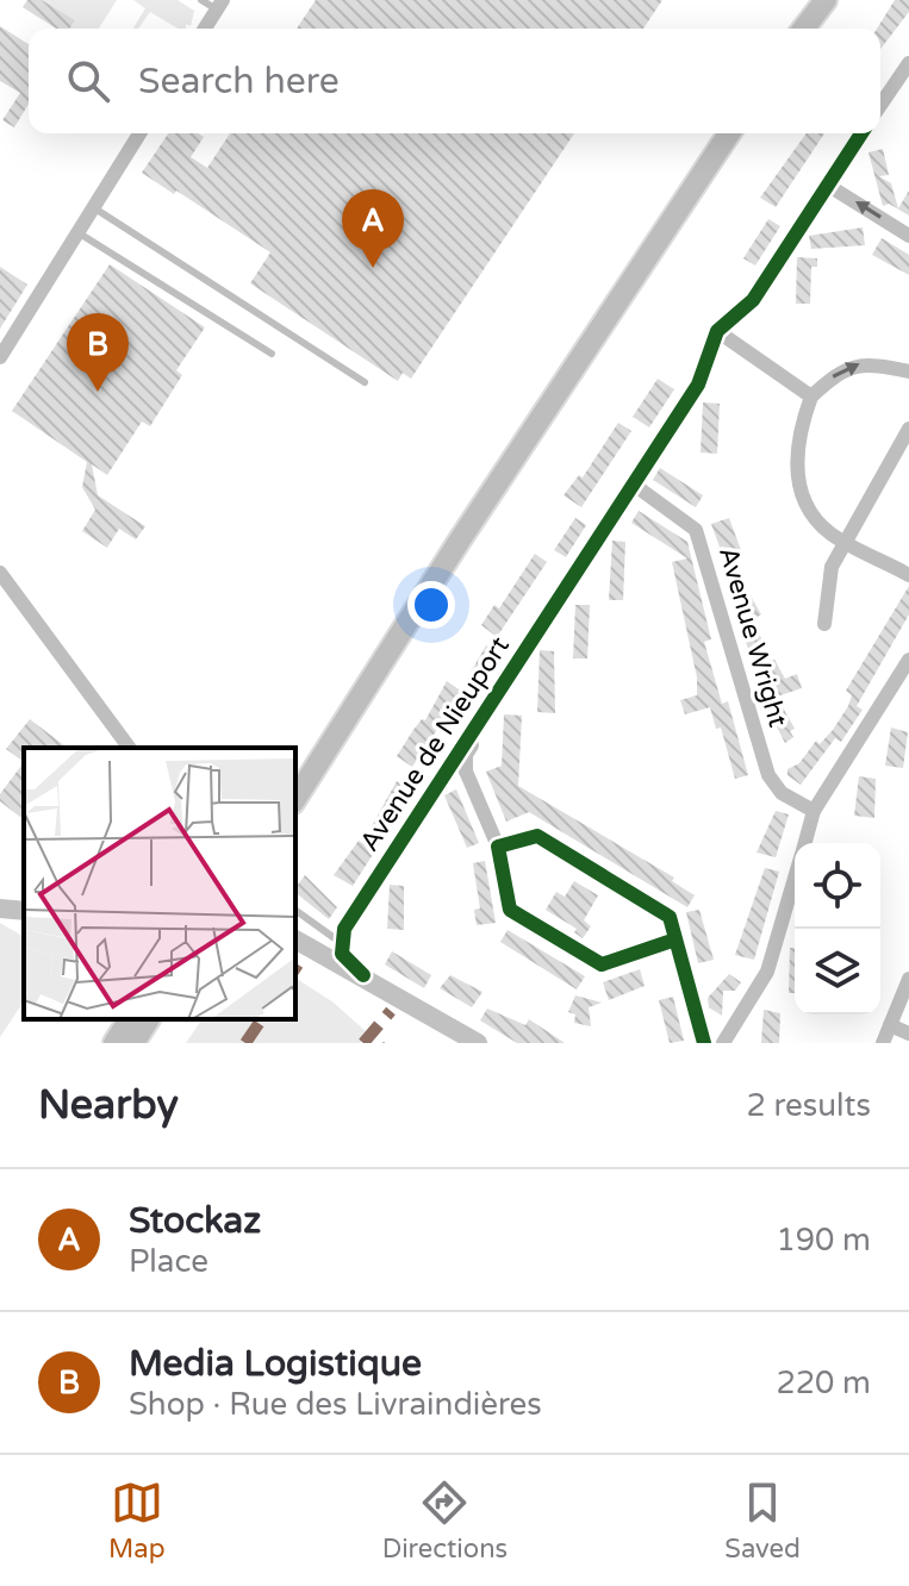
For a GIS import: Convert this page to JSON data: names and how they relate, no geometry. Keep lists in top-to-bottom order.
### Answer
{
  "streets": {
    "street": ["Avenue Wright", "Avenue de Nieuport"]
  },
  "crossings": [
    ["Avenue Wright", "Avenue de Nieuport"]
  ],
  "page": {
    "search": "Search here",
    "pins": ["A", "B"],
    "heading": ["Nearby", "2 results"],
    "list": [
      {
        "mark": "A",
        "name": "Stockaz",
        "note": "Place",
        "value": "190 m"
      },
      {
        "mark": "B",
        "name": "Media Logistique",
        "note": "Shop · Rue des Livraindières",
        "value": "220 m"
      }
    ],
    "nav": ["Map", "Directions", "Saved"]
  }
}
